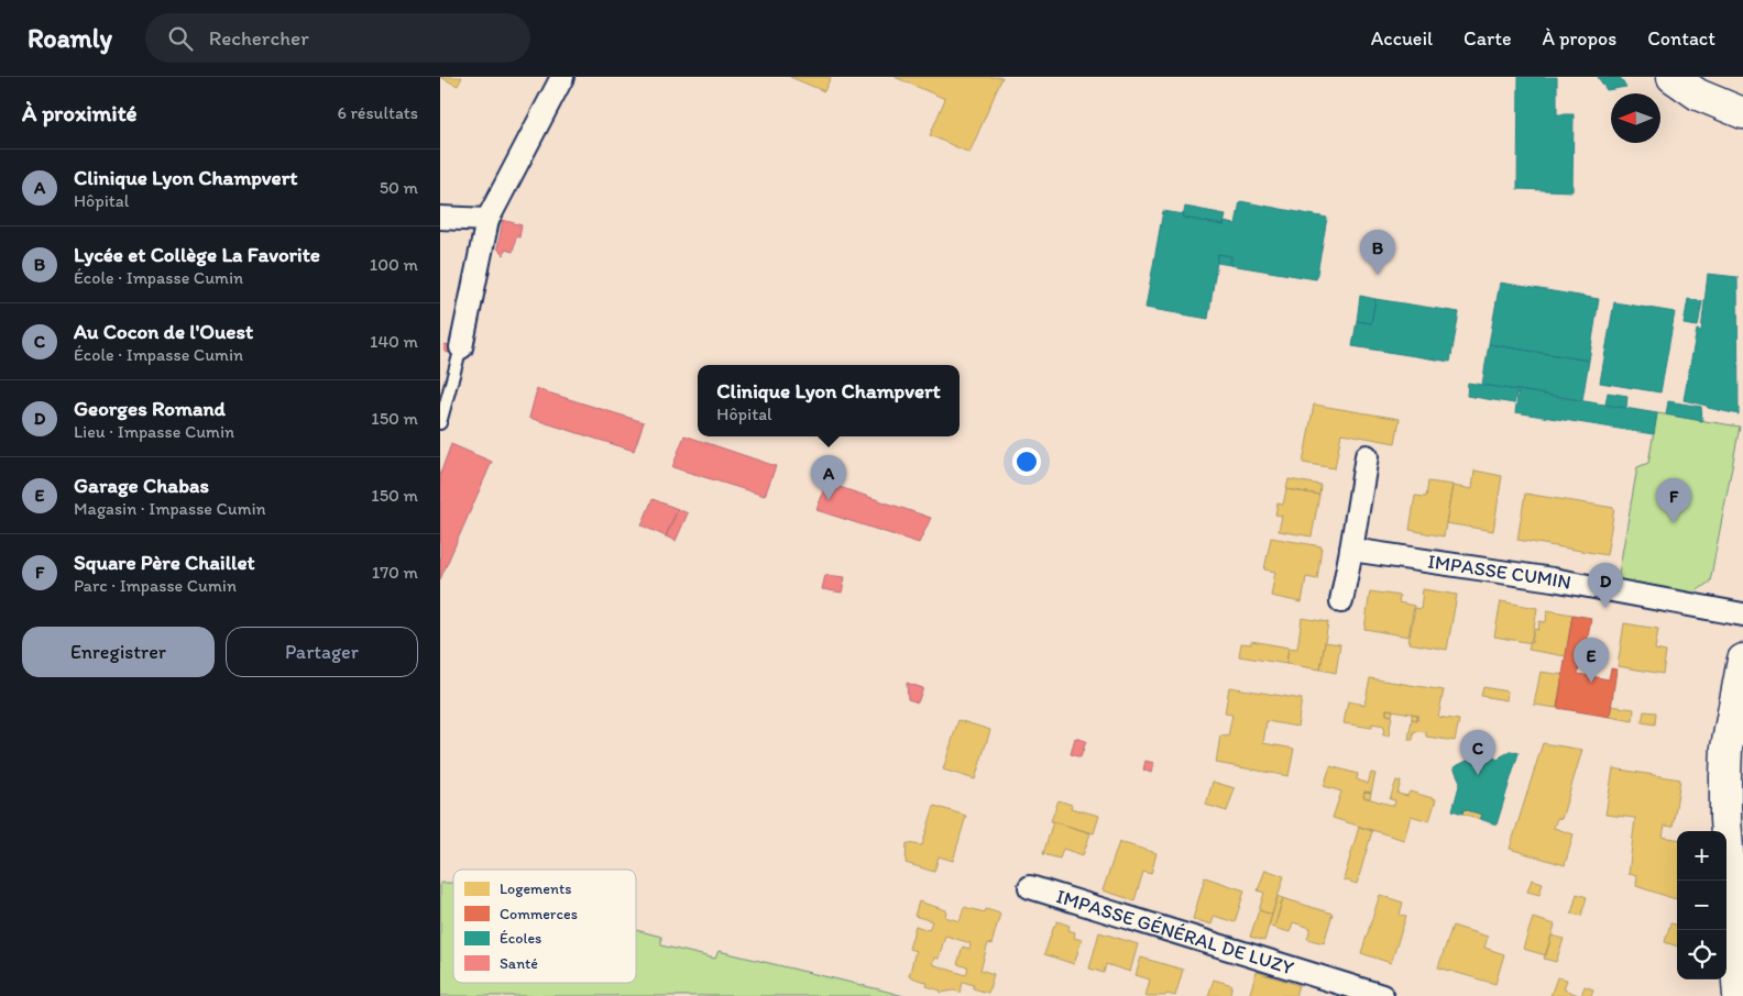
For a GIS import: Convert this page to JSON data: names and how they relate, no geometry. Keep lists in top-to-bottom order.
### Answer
{
  "streets": {
    "street": ["IMPASSE CUMIN", "IMPASSE GÉNÉRAL DE LUZY"]
  },
  "legend": [
    "Logements",
    "Commerces",
    "Écoles",
    "Santé"
  ],
  "north": "left",
  "page": {
    "header": "Roamly",
    "search": "Rechercher",
    "nav": [
      "Accueil",
      "Carte",
      "À propos",
      "Contact"
    ],
    "heading": ["À proximité", "6 résultats"],
    "list": [
      {
        "mark": "A",
        "name": "Clinique Lyon Champvert",
        "note": "Hôpital",
        "value": "50 m"
      },
      {
        "mark": "B",
        "name": "Lycée et Collège La Favorite",
        "note": "École · Impasse Cumin",
        "value": "100 m"
      },
      {
        "mark": "C",
        "name": "Au Cocon de l'Ouest",
        "note": "École · Impasse Cumin",
        "value": "140 m"
      },
      {
        "mark": "D",
        "name": "Georges Romand",
        "note": "Lieu · Impasse Cumin",
        "value": "150 m"
      },
      {
        "mark": "E",
        "name": "Garage Chabas",
        "note": "Magasin · Impasse Cumin",
        "value": "150 m"
      },
      {
        "mark": "F",
        "name": "Square Père Chaillet",
        "note": "Parc · Impasse Cumin",
        "value": "170 m"
      }
    ],
    "pins": [
      "B",
      "A",
      "F",
      "D",
      "E",
      "C"
    ],
    "popup": ["Clinique Lyon Champvert", "Hôpital"],
    "buttons": ["Enregistrer", "Partager"],
    "map_buttons": ["+", "−"]
  }
}
